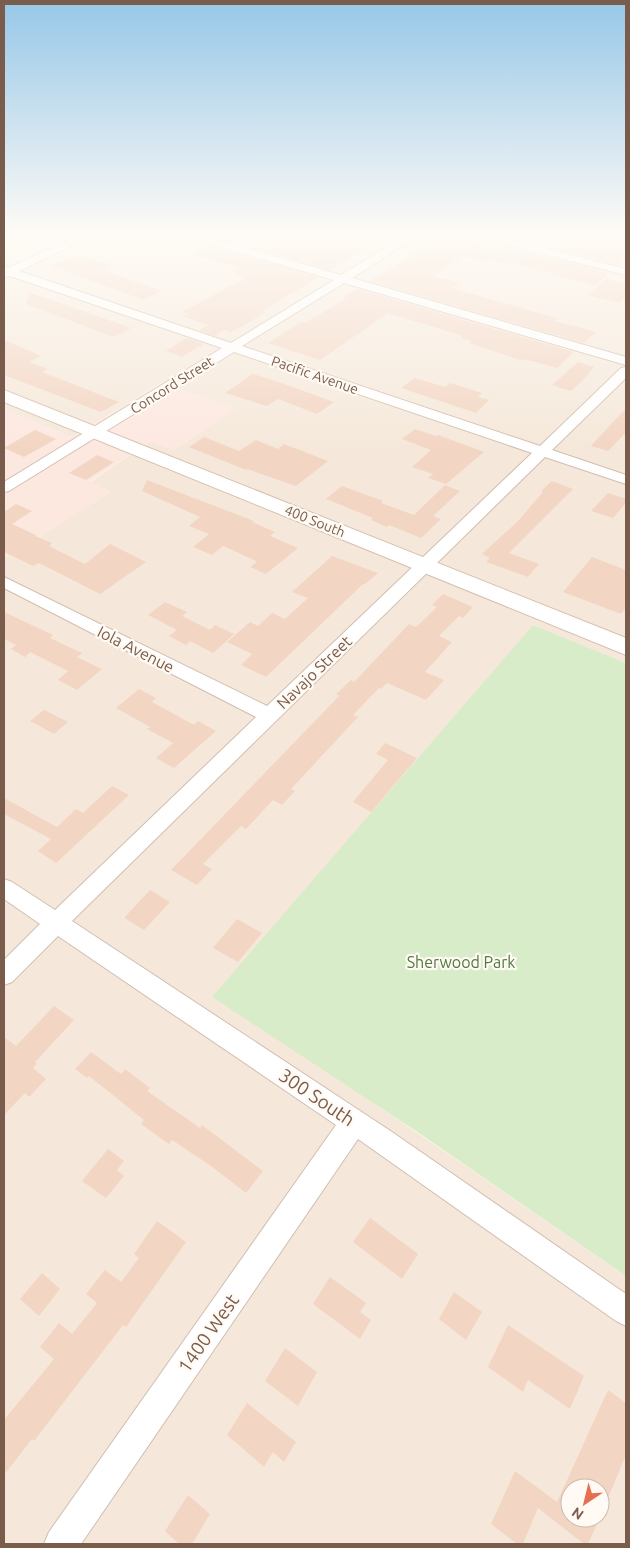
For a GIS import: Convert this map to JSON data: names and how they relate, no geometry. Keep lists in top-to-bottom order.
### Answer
{
  "streets": {
    "main road": ["400 South"],
    "street": [
      "Pacific Avenue",
      "Concord Street",
      "Iola Avenue",
      "Navajo Street",
      "300 South",
      "1400 West"
    ]
  },
  "crossings": [
    ["Pacific Avenue", "Concord Street"],
    ["Pacific Avenue", "Navajo Street"],
    ["Concord Street", "400 South"],
    ["400 South", "Navajo Street"],
    ["Iola Avenue", "Navajo Street"],
    ["Navajo Street", "300 South"],
    ["300 South", "1400 West"]
  ],
  "parks": ["Sherwood Park"],
  "north": "bottom left"
}
